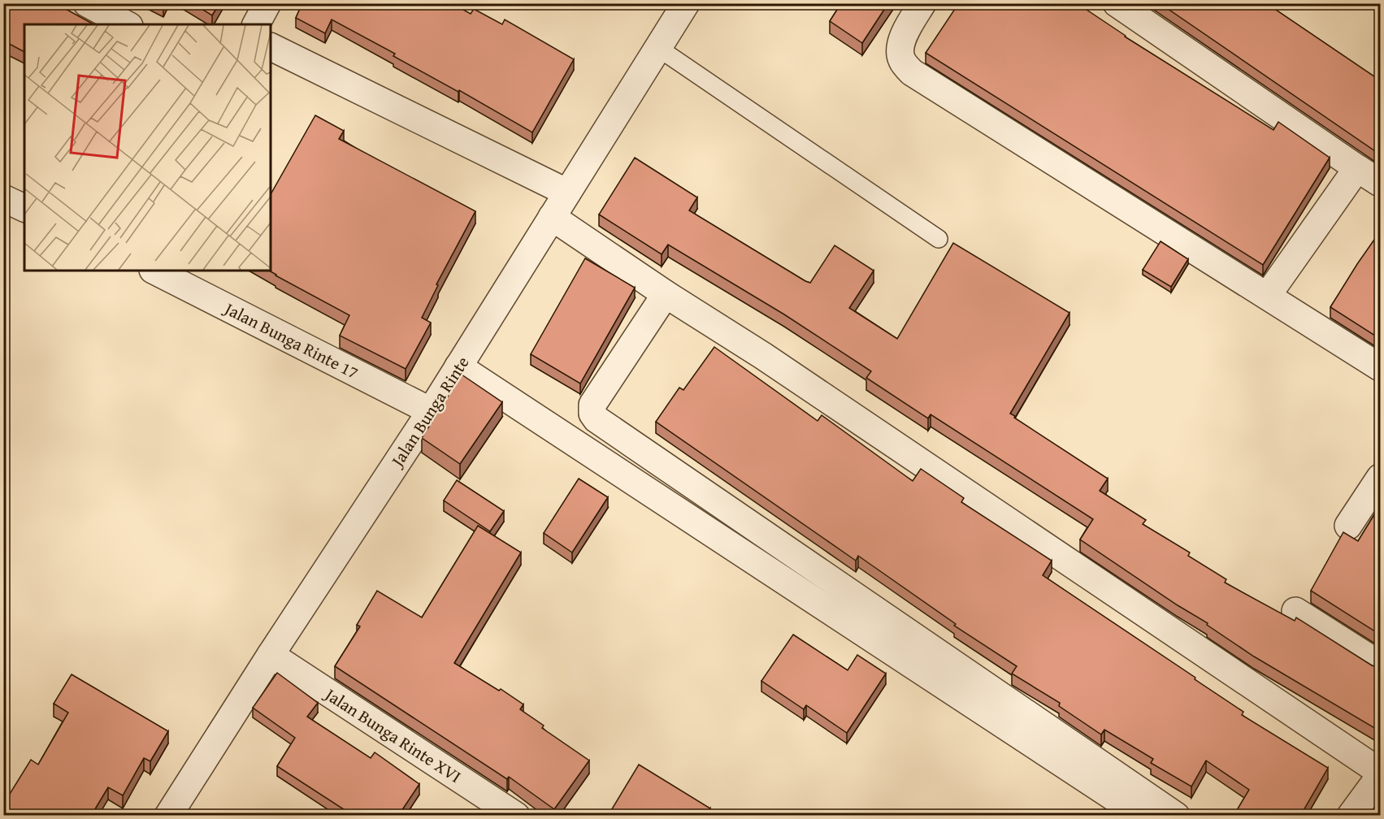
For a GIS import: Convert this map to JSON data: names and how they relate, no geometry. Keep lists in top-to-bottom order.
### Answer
{
  "streets": {
    "street": ["Jalan Bunga Rinte 17", "Jalan Bunga Rinte", "Jalan Bunga Rinte XVI"]
  },
  "crossings": [
    ["Jalan Bunga Rinte 17", "Jalan Bunga Rinte"],
    ["Jalan Bunga Rinte", "Jalan Bunga Rinte XVI"]
  ]
}
